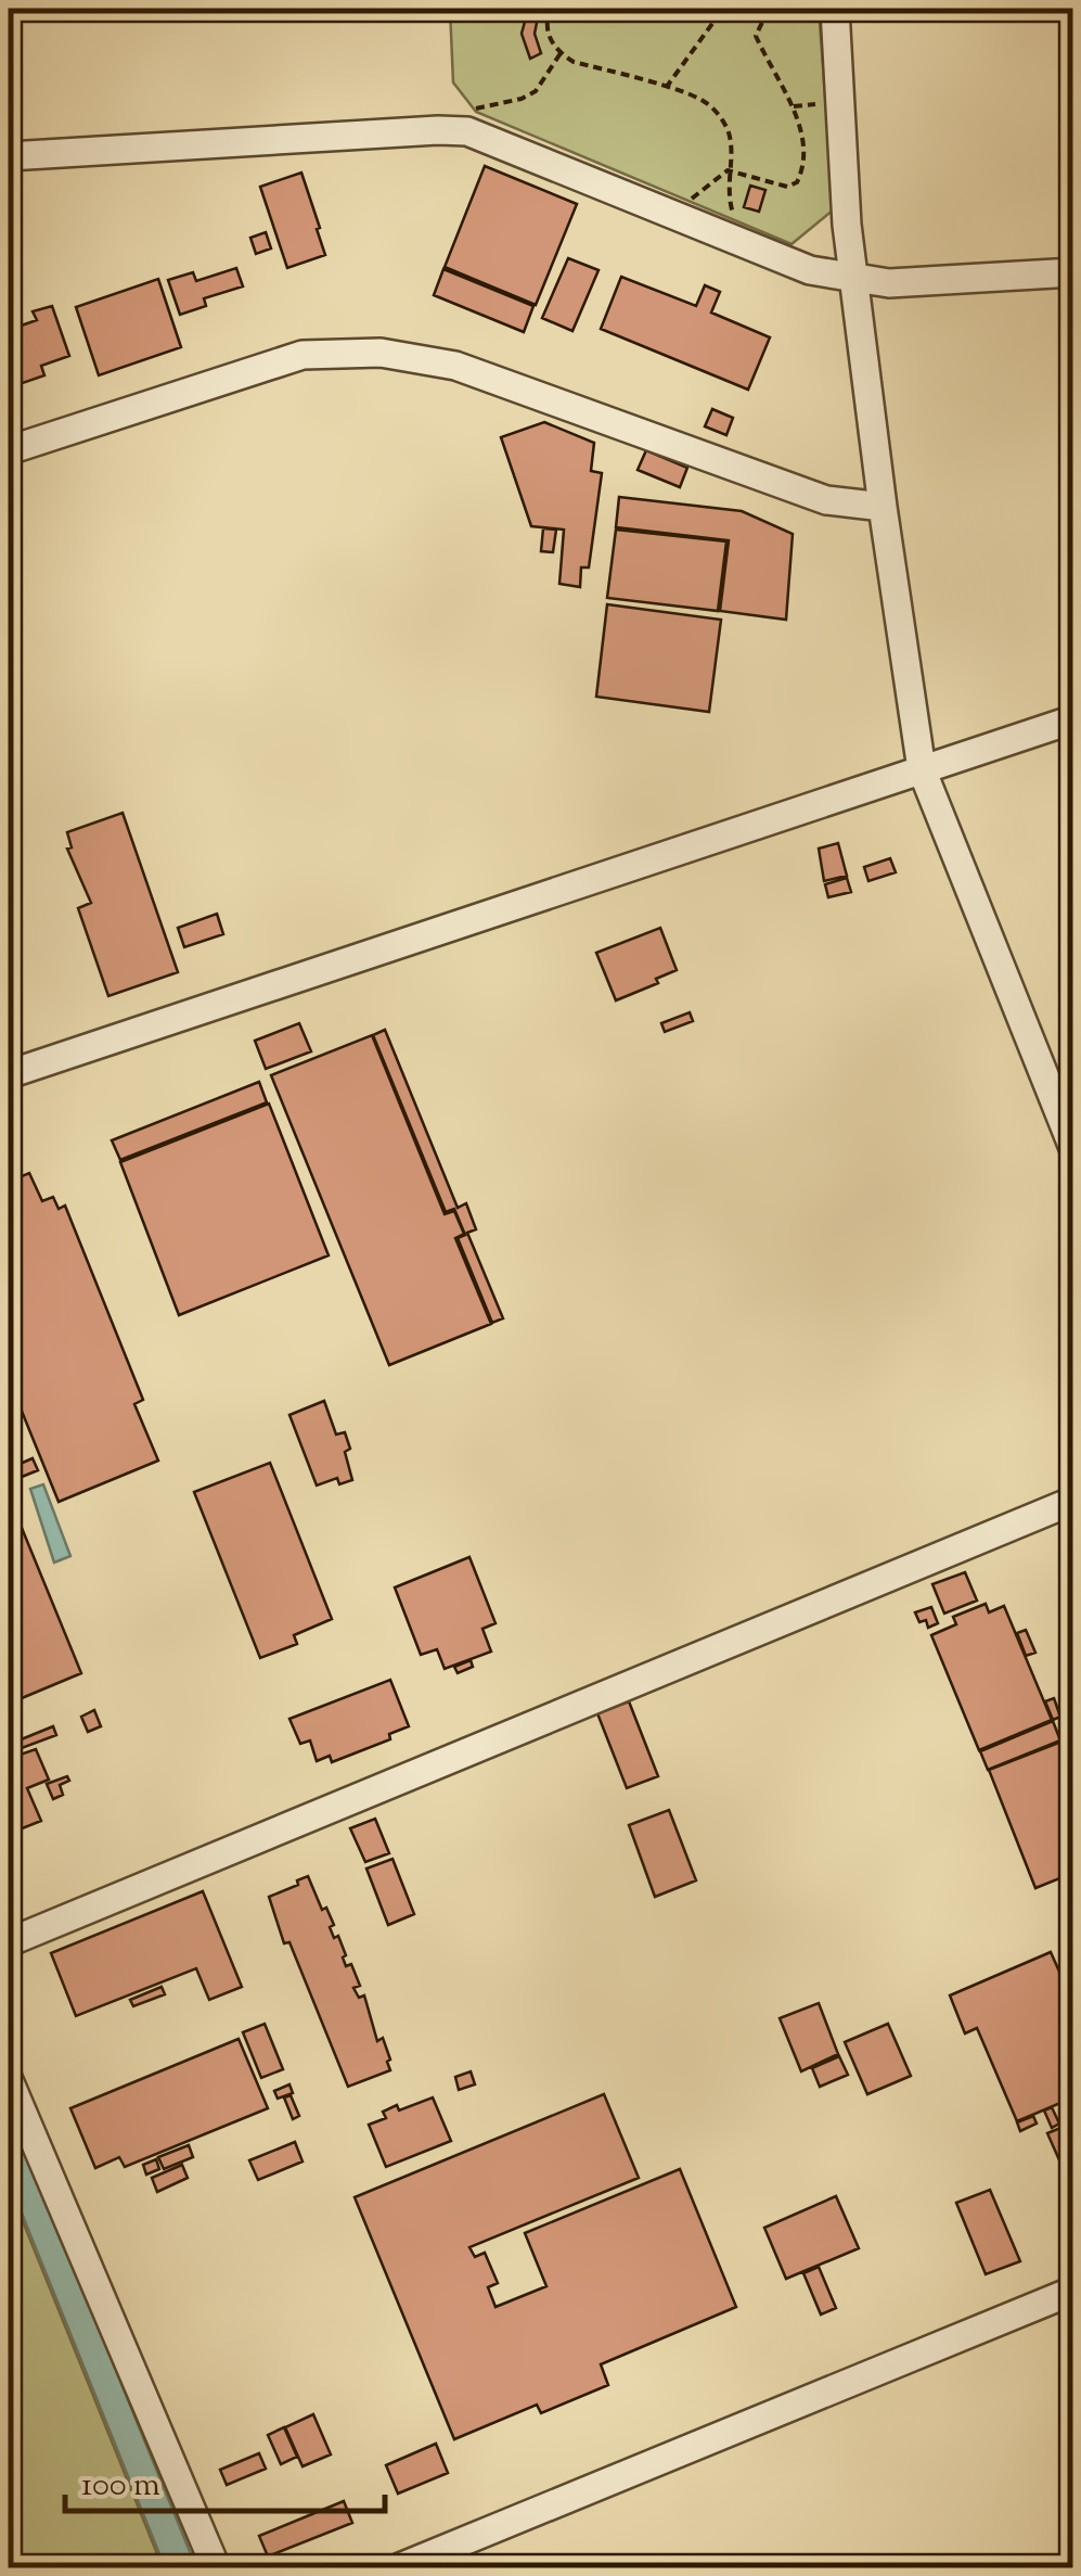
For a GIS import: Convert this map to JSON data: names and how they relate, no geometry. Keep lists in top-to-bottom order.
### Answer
{
  "scale_bar": "100 m"
}
